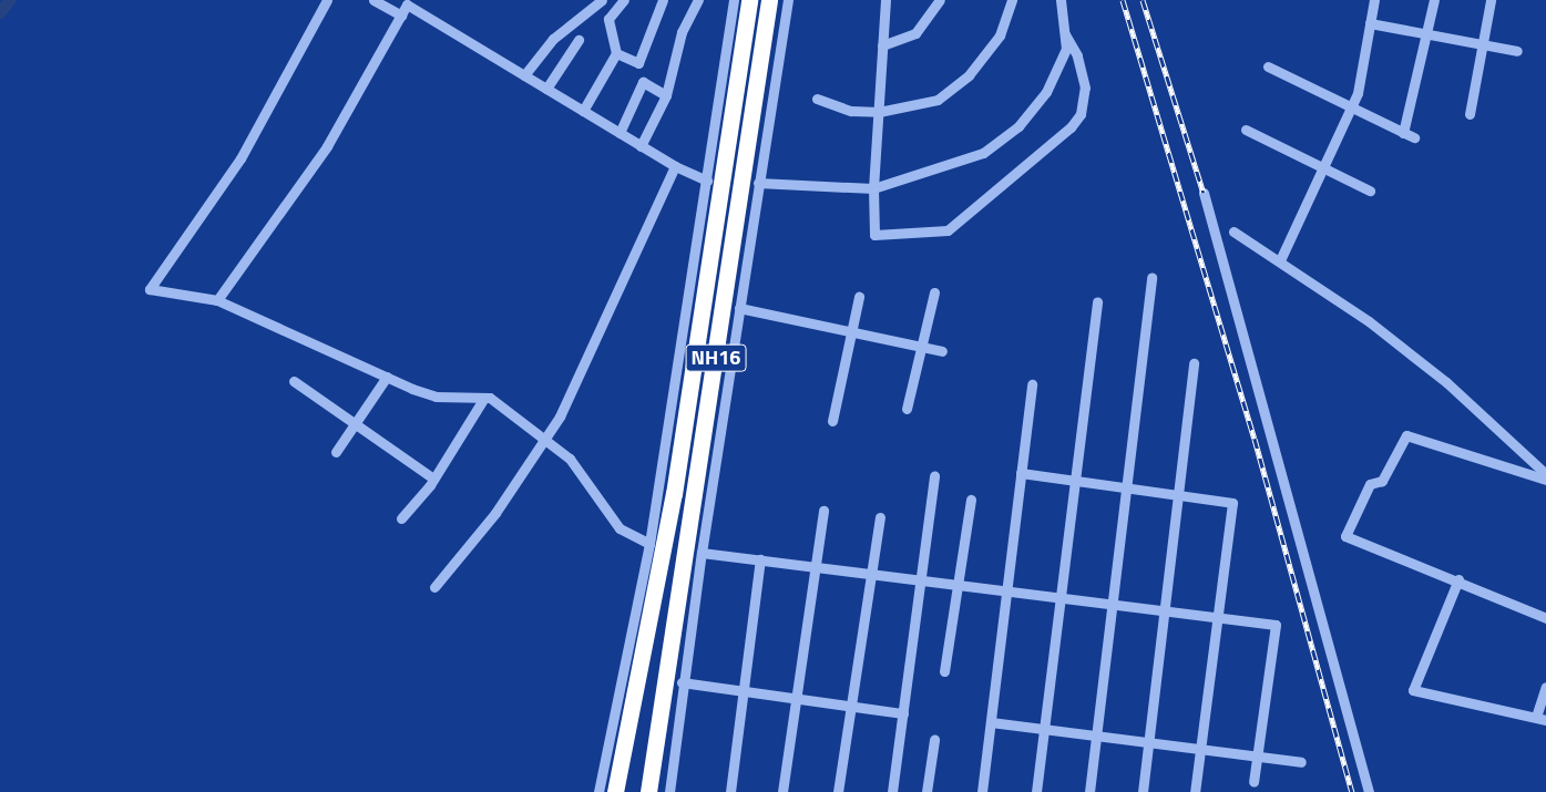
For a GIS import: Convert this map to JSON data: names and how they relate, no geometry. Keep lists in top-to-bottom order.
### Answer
{
  "streets": {
    "highway": ["NH16"]
  }
}
